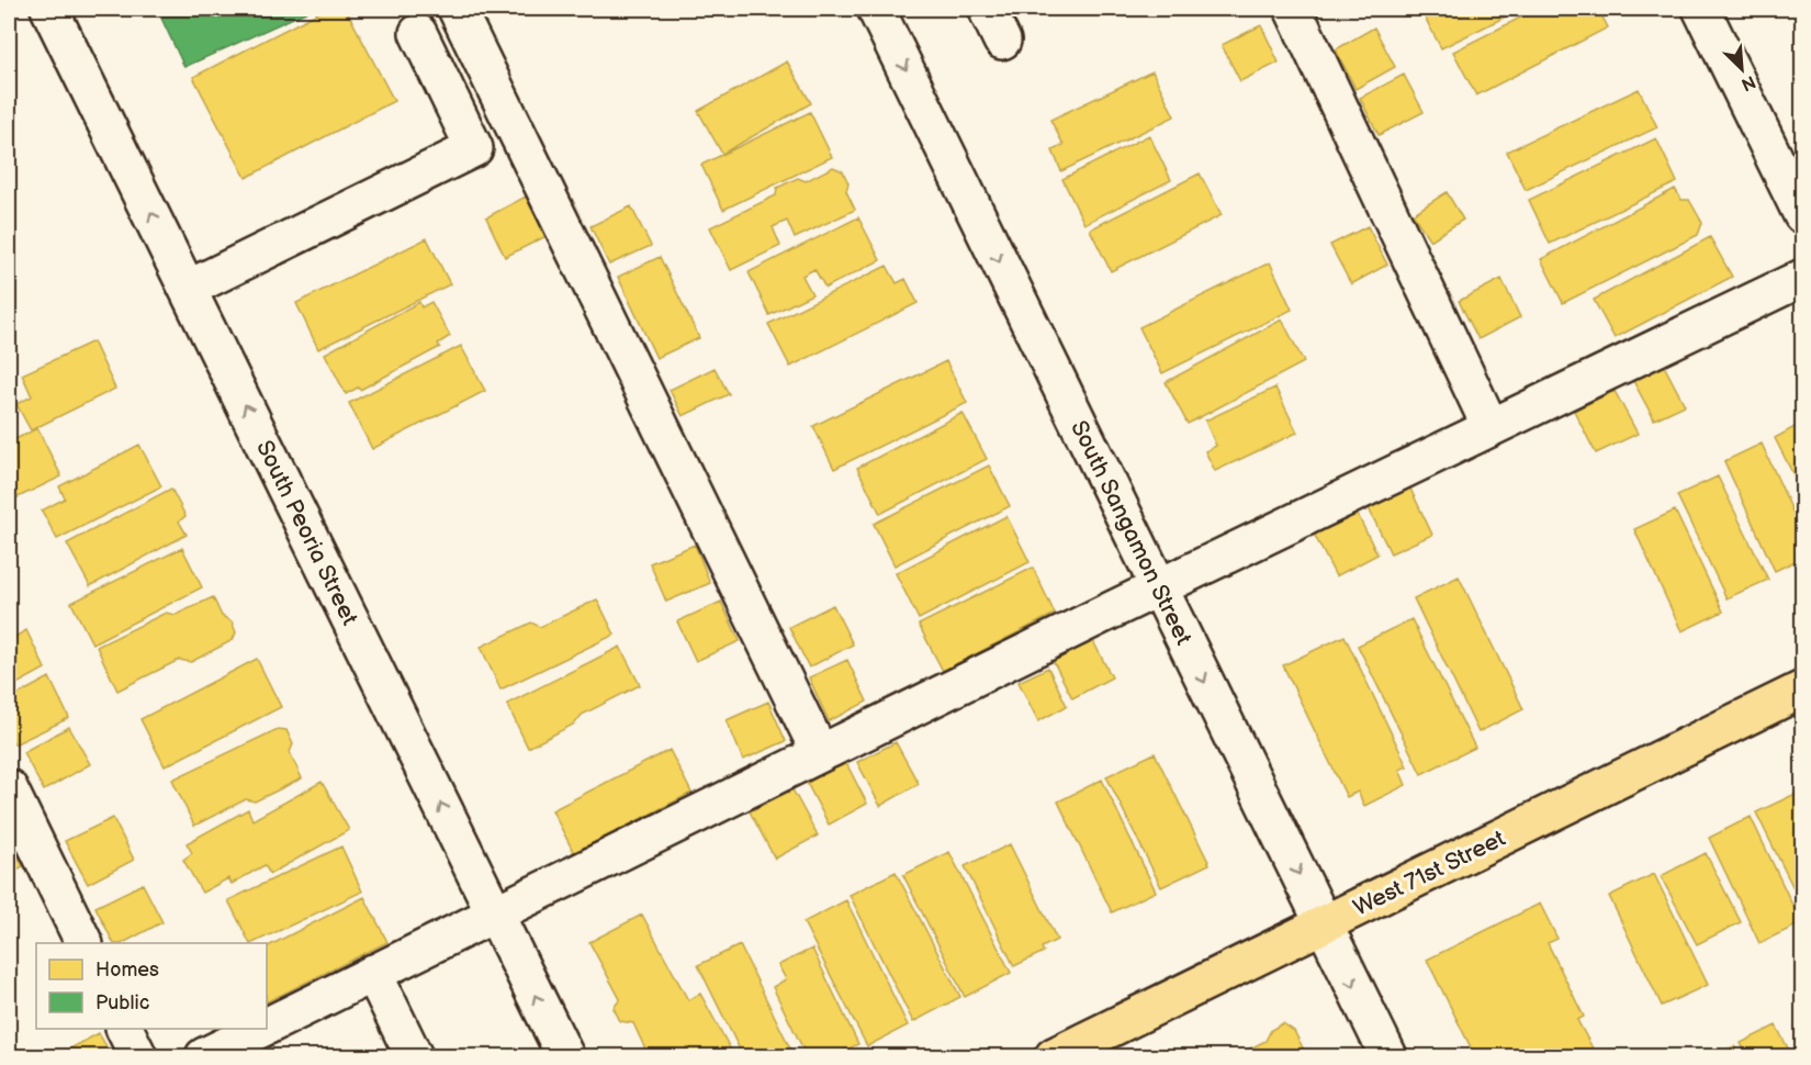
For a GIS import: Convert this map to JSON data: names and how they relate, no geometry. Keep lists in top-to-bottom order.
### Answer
{
  "streets": {
    "main road": ["West 71st Street"],
    "street": ["South Peoria Street", "South Sangamon Street"]
  },
  "crossings": [
    ["South Sangamon Street", "West 71st Street"]
  ],
  "one_way": ["South Peoria Street", "South Sangamon Street"],
  "legend": ["Homes", "Public"],
  "north": "bottom right"
}
